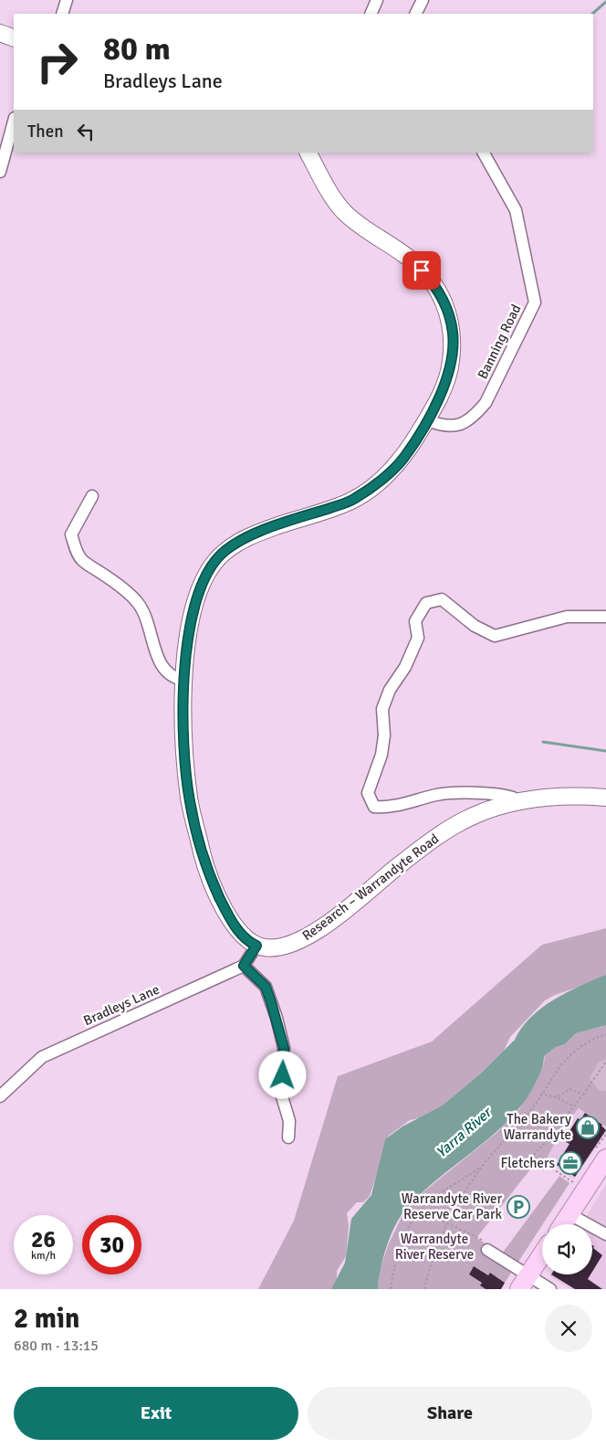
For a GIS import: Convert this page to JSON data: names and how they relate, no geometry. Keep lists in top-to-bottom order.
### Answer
{
  "streets": {
    "main road": ["Research – Warrandyte Road"],
    "street": ["Banning Road", "Bradleys Lane"]
  },
  "water": ["Yarra River"],
  "parks": ["Warrandyte River Reserve"],
  "places": {
    "shop": ["The Bakery Warrandyte"],
    "office": ["Fletchers"],
    "parking": ["Warrandyte River Reserve Car Park"]
  },
  "page": {
    "turn": ["80 m", "Bradleys Lane"],
    "then": "Then",
    "speed": "26 km/h",
    "limit": "30",
    "heading": ["2 min", "680 m · 13:15"],
    "buttons": ["Exit", "Share"]
  }
}
